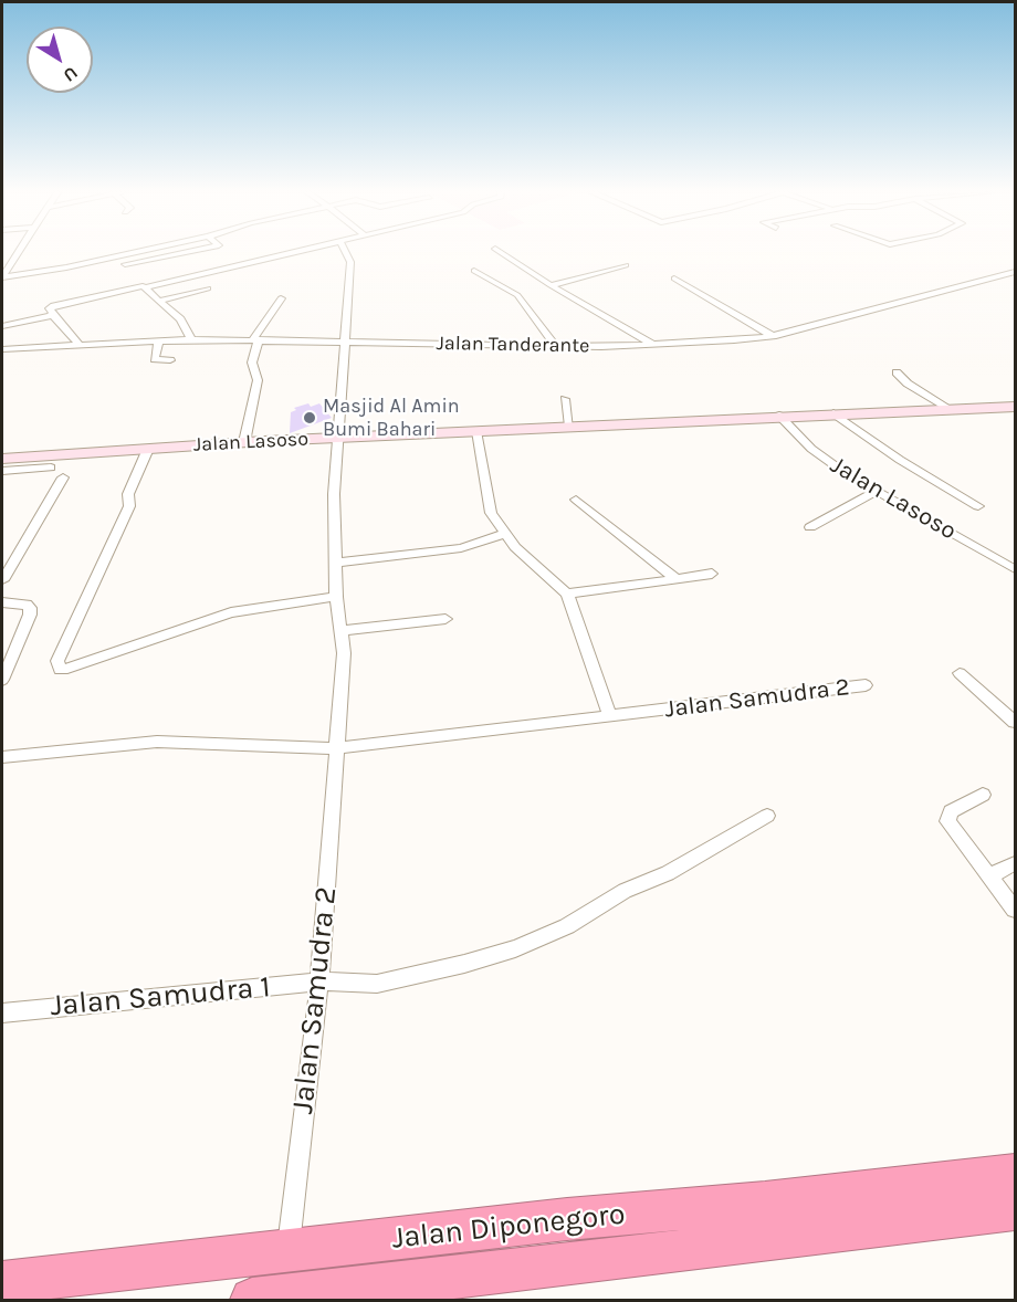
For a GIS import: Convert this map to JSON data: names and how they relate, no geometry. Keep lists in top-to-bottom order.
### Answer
{
  "streets": {
    "highway": ["Jalan Diponegoro"],
    "street": [
      "Jalan Tanderante",
      "Jalan Lasoso",
      "Jalan Samudra 2",
      "Jalan Samudra 1"
    ]
  },
  "crossings": [
    ["Jalan Tanderante", "Jalan Samudra 2"],
    ["Jalan Lasoso", "Jalan Samudra 2"],
    ["Jalan Samudra 2", "Jalan Samudra 1"],
    ["Jalan Samudra 2", "Jalan Diponegoro"]
  ],
  "places": ["Masjid Al Amin Bumi Bahari"],
  "north": "bottom right"
}
